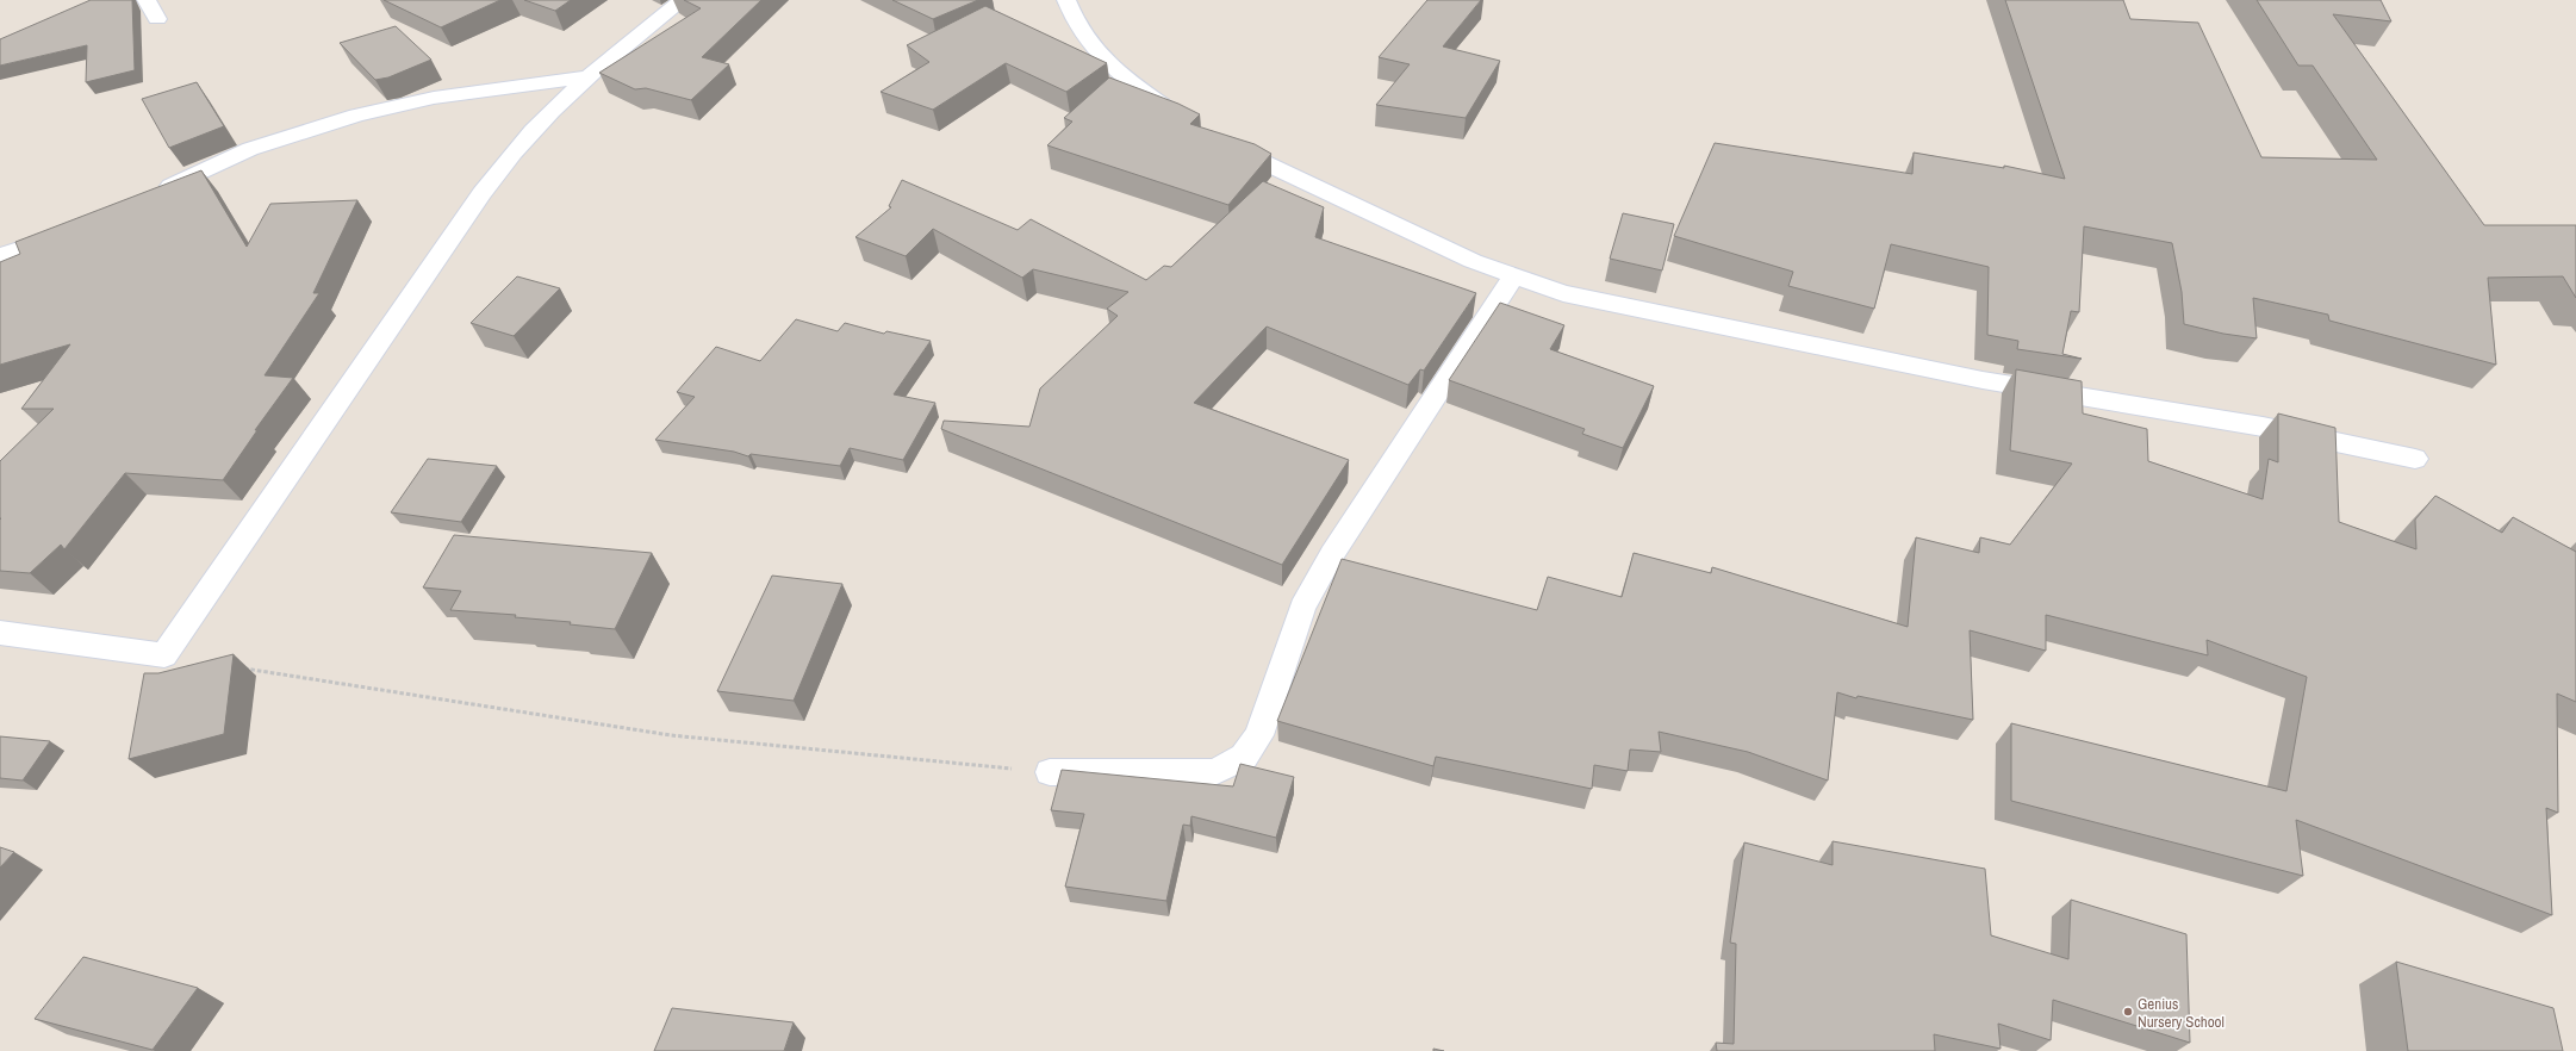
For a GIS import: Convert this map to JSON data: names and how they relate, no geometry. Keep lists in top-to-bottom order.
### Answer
{
  "places": ["Genius Nursery School"]
}
